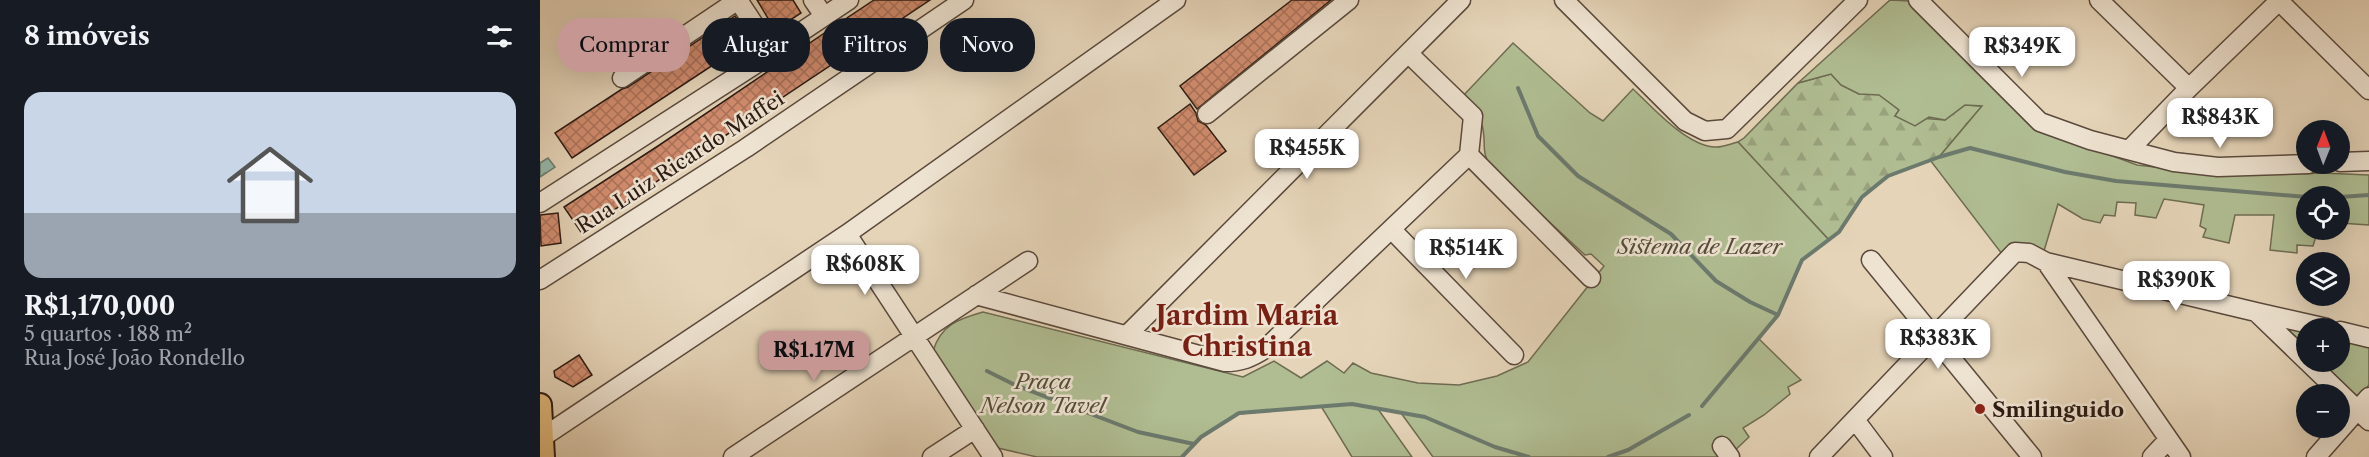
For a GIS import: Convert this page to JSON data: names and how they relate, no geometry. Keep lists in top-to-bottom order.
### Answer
{
  "streets": {
    "street": ["Rua Luiz Ricardo Maffei"]
  },
  "districts": ["Jardim Maria Christina"],
  "parks": ["Sistema de Lazer", "Praça Nelson Tavel"],
  "places": ["Smilinguido"],
  "north": "top",
  "page": {
    "heading": "8 imóveis",
    "chip": [
      "Comprar",
      "Alugar",
      "Filtros",
      "Novo"
    ],
    "price": [
      "R$349K",
      "R$843K",
      "R$455K",
      "R$514K",
      "R$608K",
      "R$390K",
      "R$383K",
      "R$1.17M"
    ],
    "list": [
      {
        "name": "R$1,170,000",
        "note": "5 quartos · 188 m² · Rua José João Rondello"
      }
    ],
    "map_buttons": ["+", "−"]
  }
}
